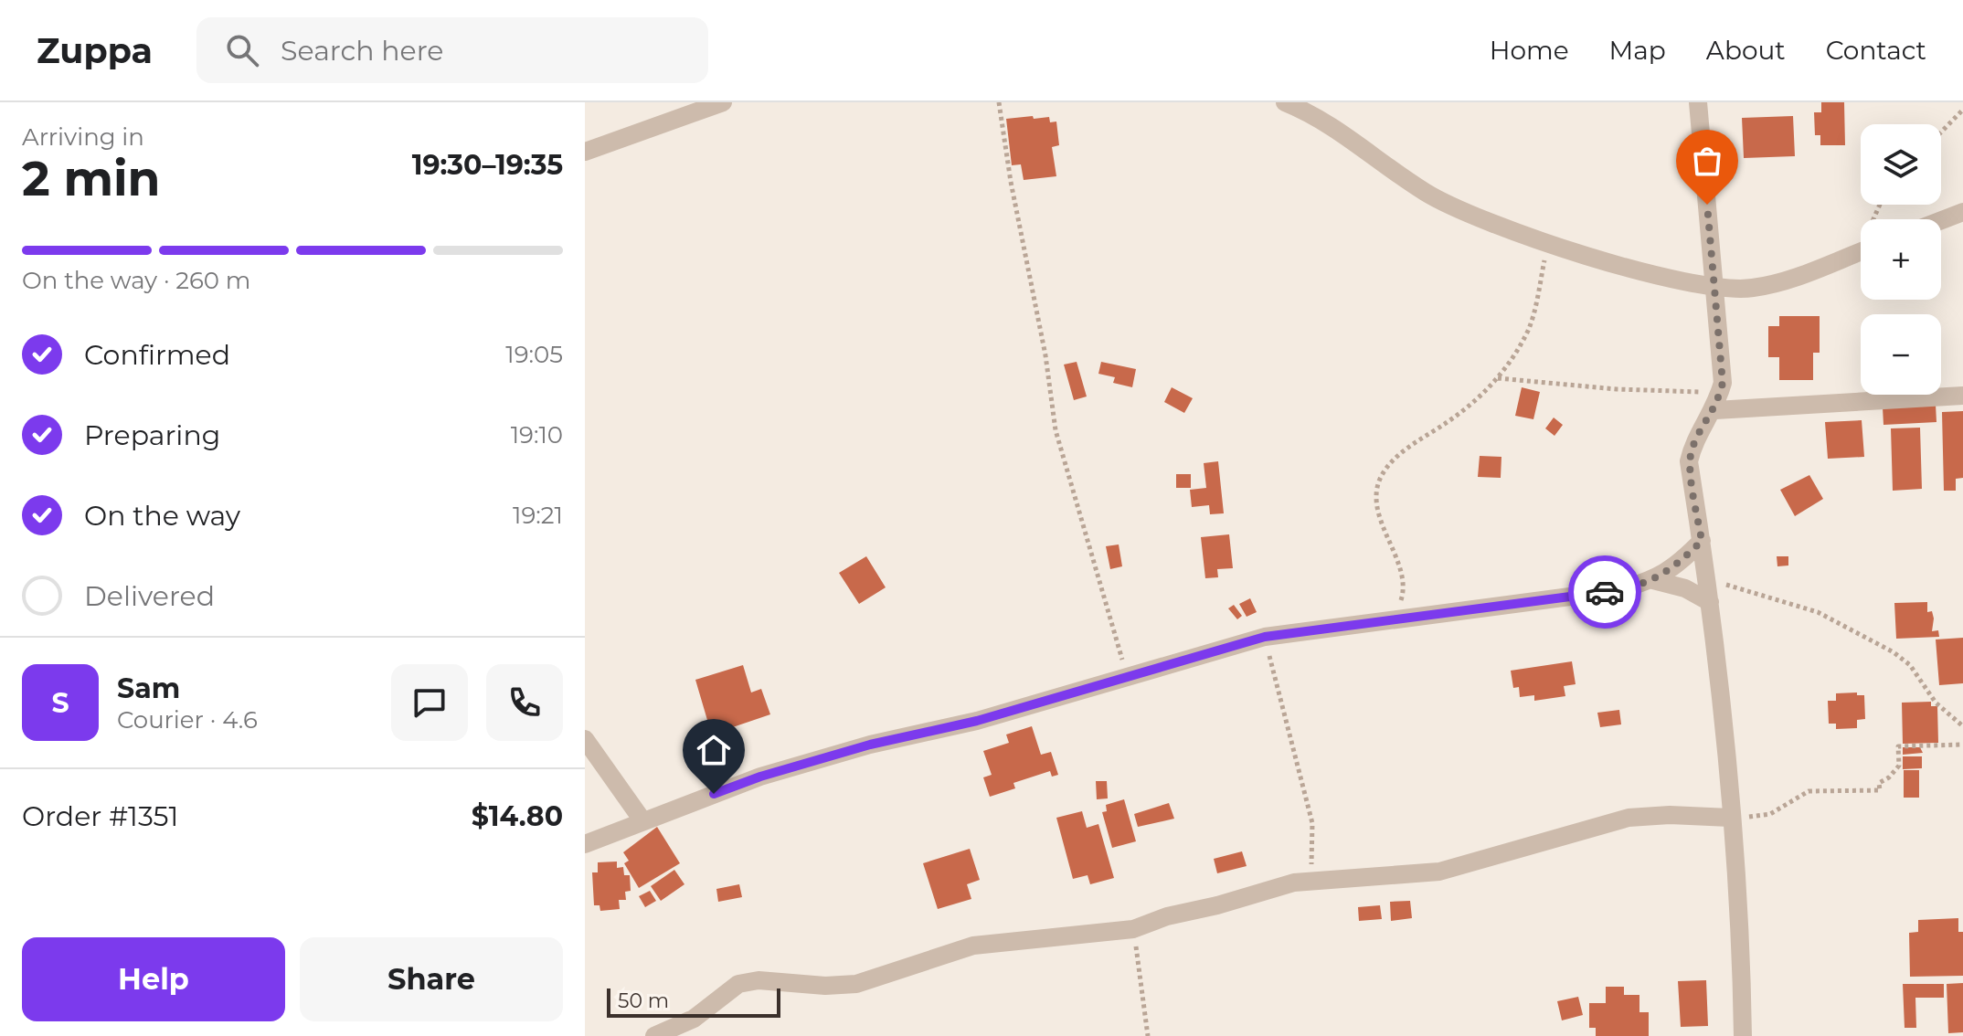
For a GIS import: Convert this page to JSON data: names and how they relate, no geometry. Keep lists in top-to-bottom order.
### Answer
{
  "scale_bar": "50 m",
  "page": {
    "header": "Zuppa",
    "search": "Search here",
    "nav": [
      "Home",
      "Map",
      "About",
      "Contact"
    ],
    "heading": ["2 min", "Arriving in", "19:30–19:35"],
    "panel": [
      "Sam",
      "Courier · 4.6",
      "Order #1351",
      "$14.80"
    ],
    "map_buttons": ["+", "−"],
    "bar": "On the way · 260 m",
    "list": [
      ["Confirmed", "19:05"],
      ["Preparing", "19:10"],
      ["On the way", "19:21"],
      "Delivered"
    ],
    "round": "S",
    "buttons": ["Help", "Share"],
    "scale": "50 m"
  }
}
